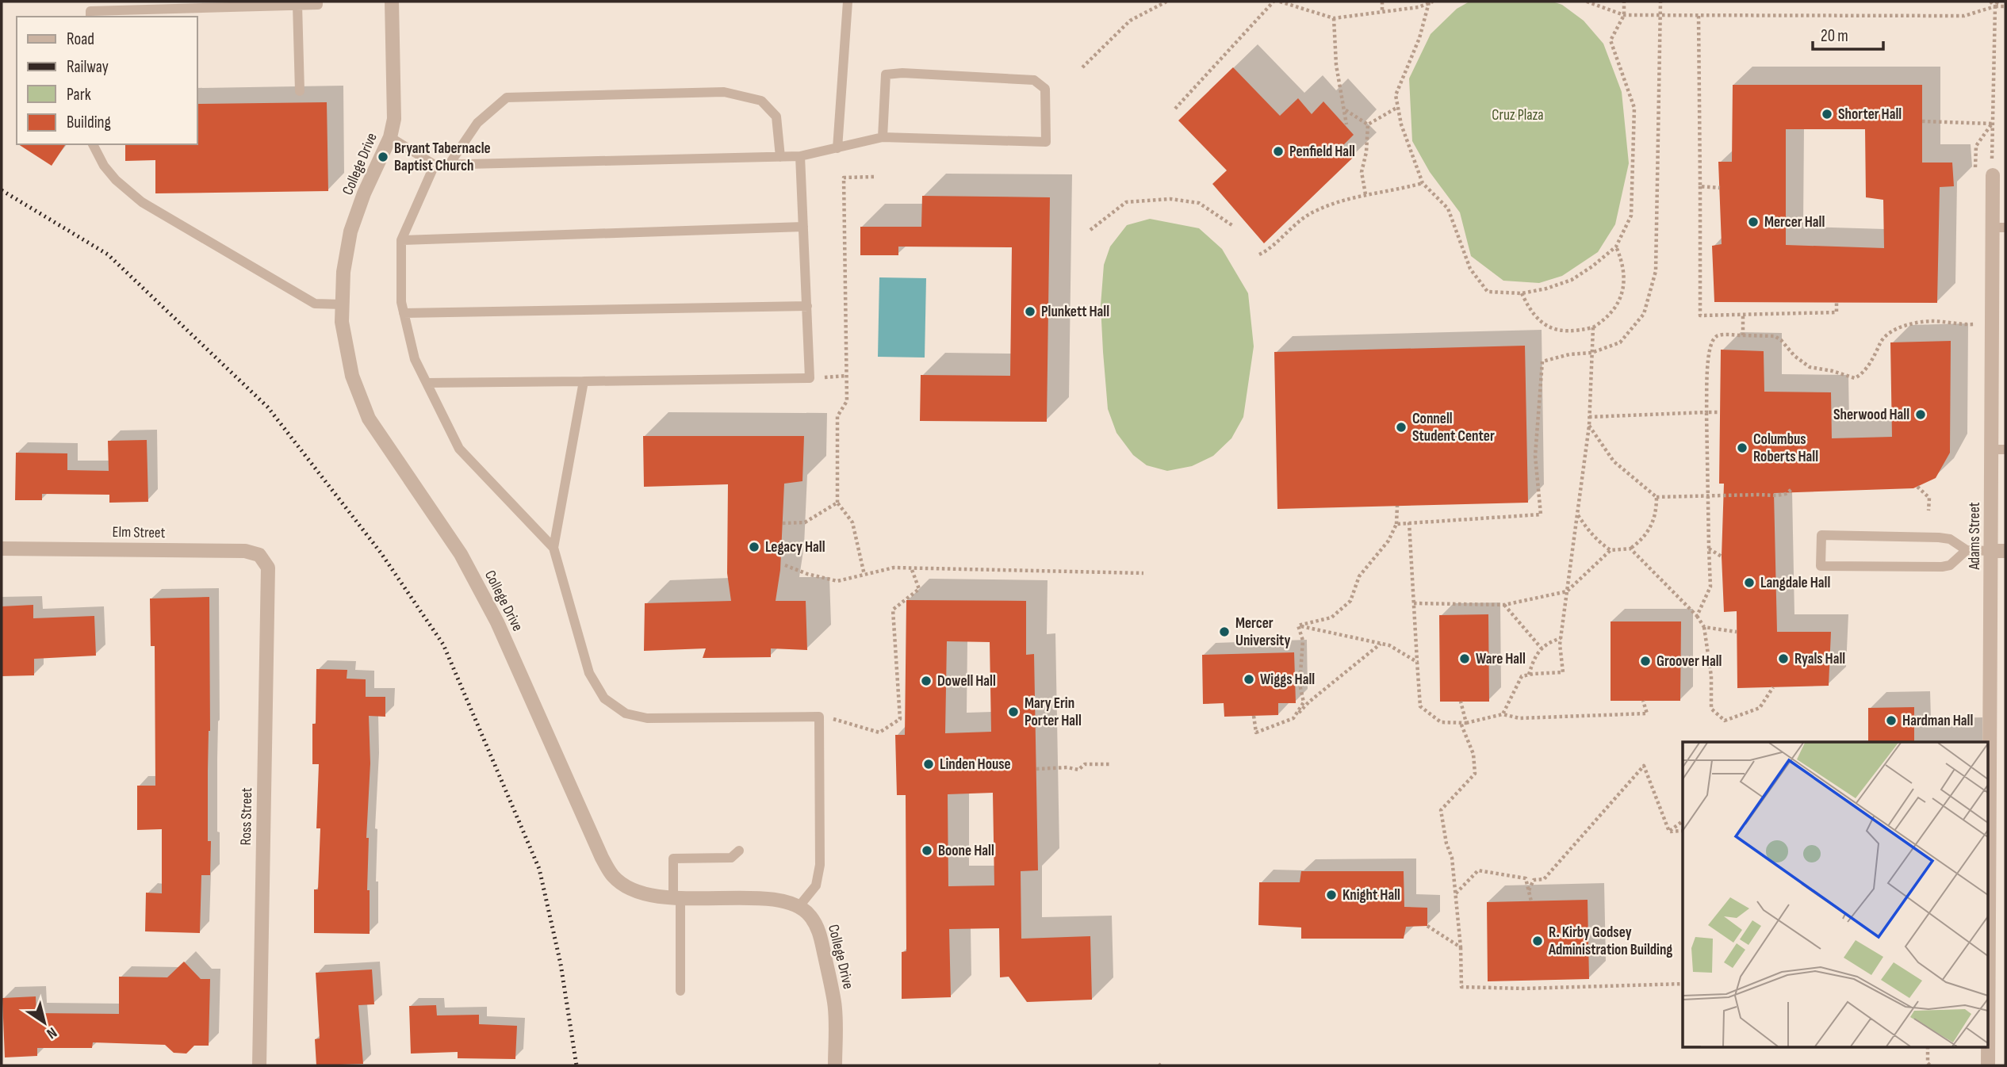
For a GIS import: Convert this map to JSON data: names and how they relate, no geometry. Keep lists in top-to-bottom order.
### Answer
{
  "streets": {
    "street": [
      "College Drive",
      "Elm Street",
      "Adams Street",
      "Ross Street"
    ]
  },
  "crossings": [
    ["Elm Street", "Ross Street"]
  ],
  "parks": ["Cruz Plaza"],
  "places": [
    "Shorter Hall",
    "Penfield Hall",
    "Bryant Tabernacle Baptist Church",
    "Mercer Hall",
    "Plunkett Hall",
    "Sherwood Hall",
    "Connell Student Center",
    "Columbus Roberts Hall",
    "Legacy Hall",
    "Langdale Hall",
    "Mercer University",
    "Ware Hall",
    "Ryals Hall",
    "Groover Hall",
    "Wiggs Hall",
    "Dowell Hall",
    "Mary Erin Porter Hall",
    "Hardman Hall",
    "Linden House",
    "Boone Hall",
    "Knight Hall",
    "R. Kirby Godsey Administration Building"
  ],
  "legend": [
    "Road",
    "Railway",
    "Park",
    "Building"
  ],
  "scale_bar": "20 m",
  "north": "bottom right"
}
